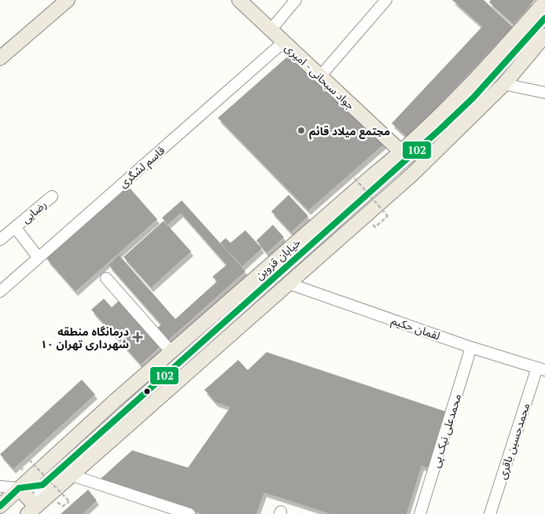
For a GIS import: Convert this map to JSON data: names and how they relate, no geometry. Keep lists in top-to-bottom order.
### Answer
{
  "streets": {
    "main road": ["جواد سبحانی - امیری", "خیابان قزوین"],
    "street": [
      "قاسم لشگری",
      "رضایی",
      "لقمان حکیم",
      "محمدعلی نیک پی",
      "محمدحسین باقری"
    ]
  },
  "crossings": [
    ["جواد سبحانی - امیری", "قاسم لشگری"],
    ["جواد سبحانی - امیری", "خیابان قزوین"],
    ["قاسم لشگری", "رضایی"],
    ["لقمان حکیم", "محمدعلی نیک پی"],
    ["لقمان حکیم", "محمدحسین باقری"]
  ],
  "places": {
    "other": ["مجتمع میلاد قائم"],
    "health": ["درمانگاه منطقه ۱۰ شهرداری تهران"]
  },
  "lines": ["transit line 102"]
}
